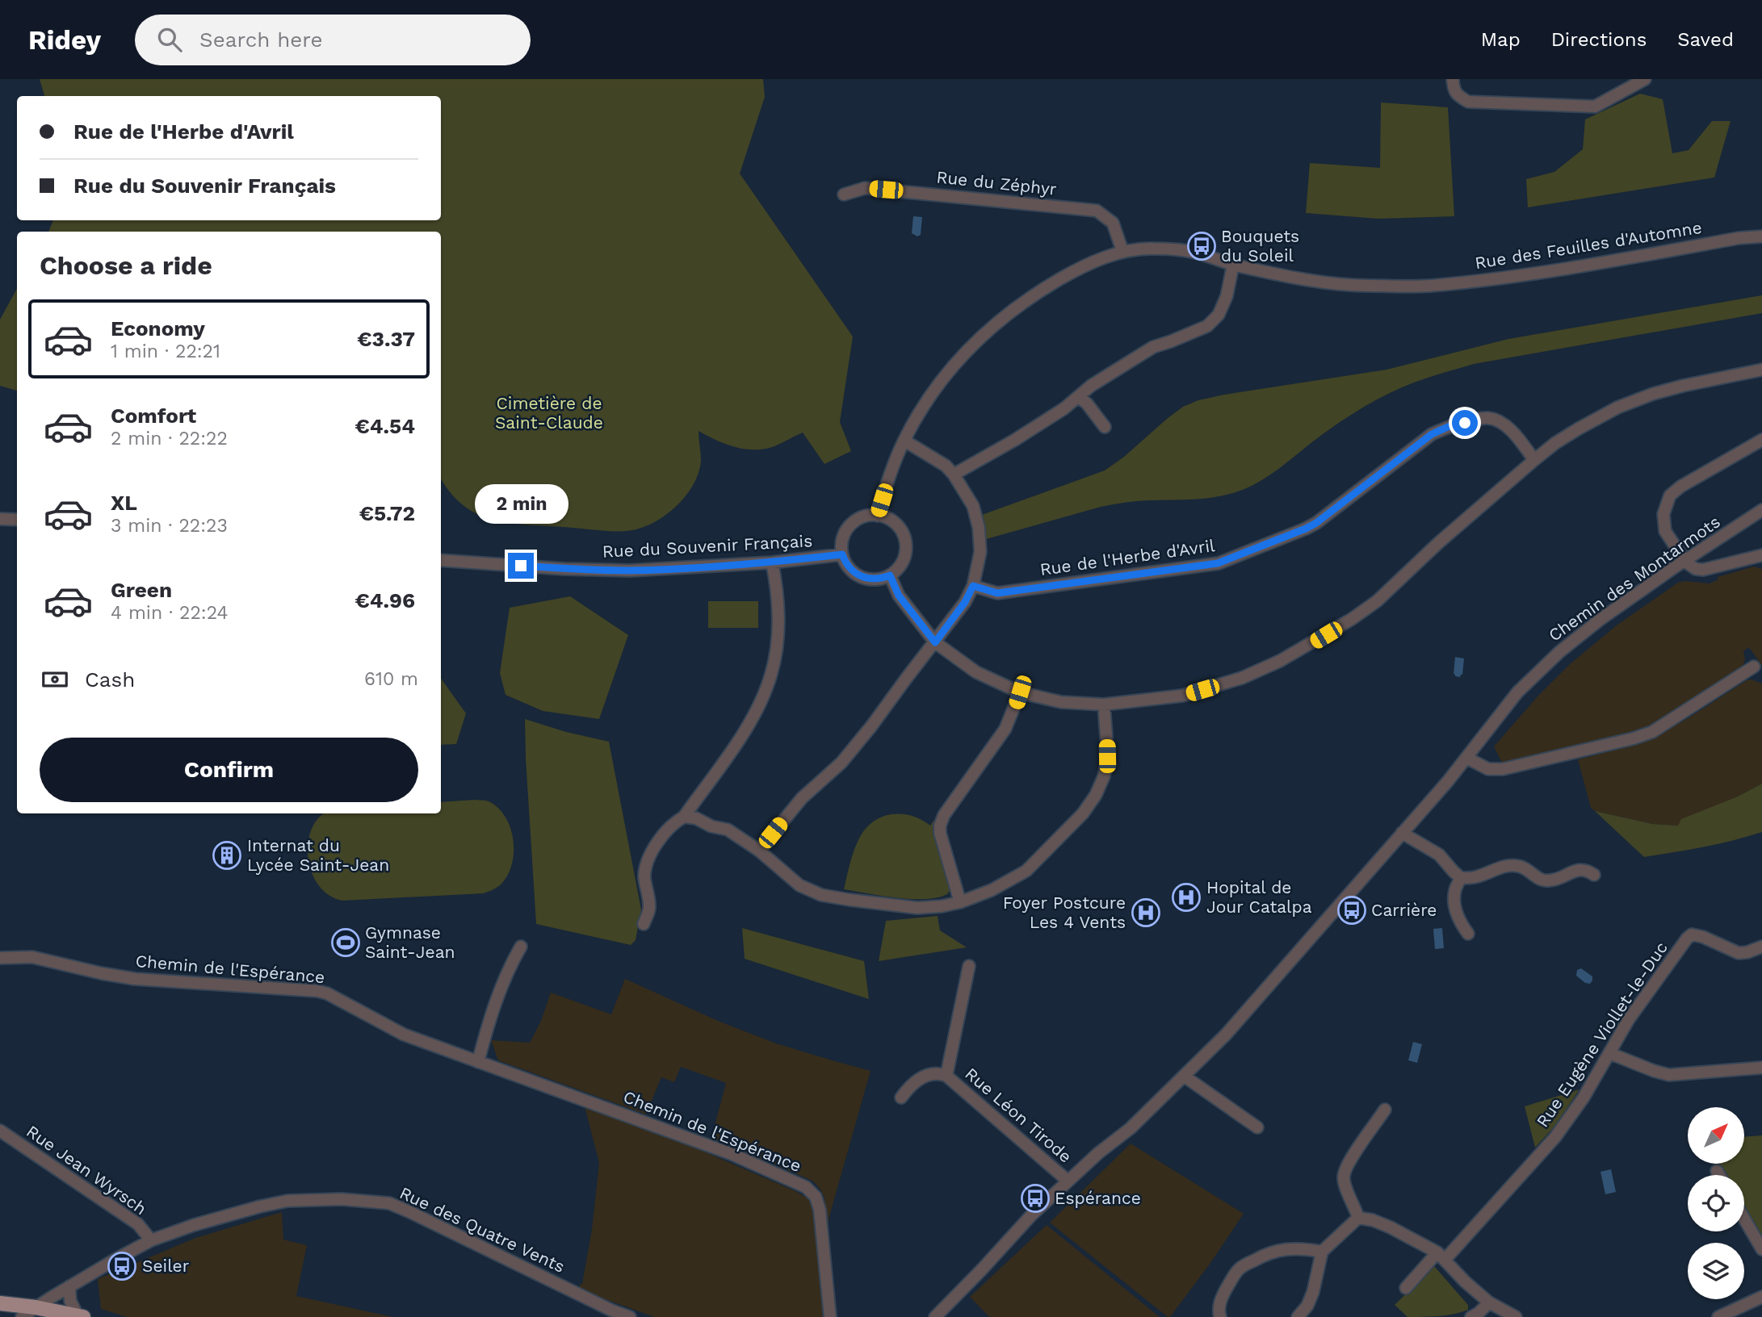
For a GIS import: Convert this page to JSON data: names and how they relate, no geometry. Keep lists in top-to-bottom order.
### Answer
{
  "streets": {
    "street": [
      "Rue du Zéphyr",
      "Rue des Feuilles d'Automne",
      "Rue du Souvenir Français",
      "Rue de l'Herbe d'Avril",
      "Chemin des Montarmots",
      "Chemin de l'Espérance",
      "Rue Eugène Viollet-le-Duc",
      "Rue Léon Tirode",
      "Rue Jean Wyrsch",
      "Rue des Quatre Vents"
    ]
  },
  "crossings": [
    ["Rue du Zéphyr", "Rue des Feuilles d'Automne"],
    ["Rue des Feuilles d'Automne", "Rue du Souvenir Français"],
    ["Chemin des Montarmots", "Rue Léon Tirode"],
    ["Rue Jean Wyrsch", "Rue des Quatre Vents"]
  ],
  "parks": ["Cimetière de Saint-Claude"],
  "places": {
    "bus stop": [
      "Bouquets du Soleil",
      "Carrière",
      "Espérance",
      "Seiler"
    ],
    "building": ["Internat du Lycée Saint-Jean"],
    "hospital": ["Hopital de Jour Catalpa", "Foyer Postcure Les 4 Vents"],
    "sports": ["Gymnase Saint-Jean"]
  },
  "north": "top right",
  "page": {
    "header": "Ridey",
    "search": "Search here",
    "nav": ["Map", "Directions", "Saved"],
    "banner": ["Rue de l'Herbe d'Avril", "Rue du Souvenir Français"],
    "heading": "Choose a ride",
    "list": [
      {
        "name": "Economy",
        "note": "1 min · 22:21",
        "value": "€3.37"
      },
      {
        "name": "Comfort",
        "note": "2 min · 22:22",
        "value": "€4.54"
      },
      {
        "name": "XL",
        "note": "3 min · 22:23",
        "value": "€5.72"
      },
      {
        "name": "Green",
        "note": "4 min · 22:24",
        "value": "€4.96"
      }
    ],
    "bubble": "2 min",
    "pay": ["Cash", "610 m"],
    "buttons": "Confirm"
  }
}
